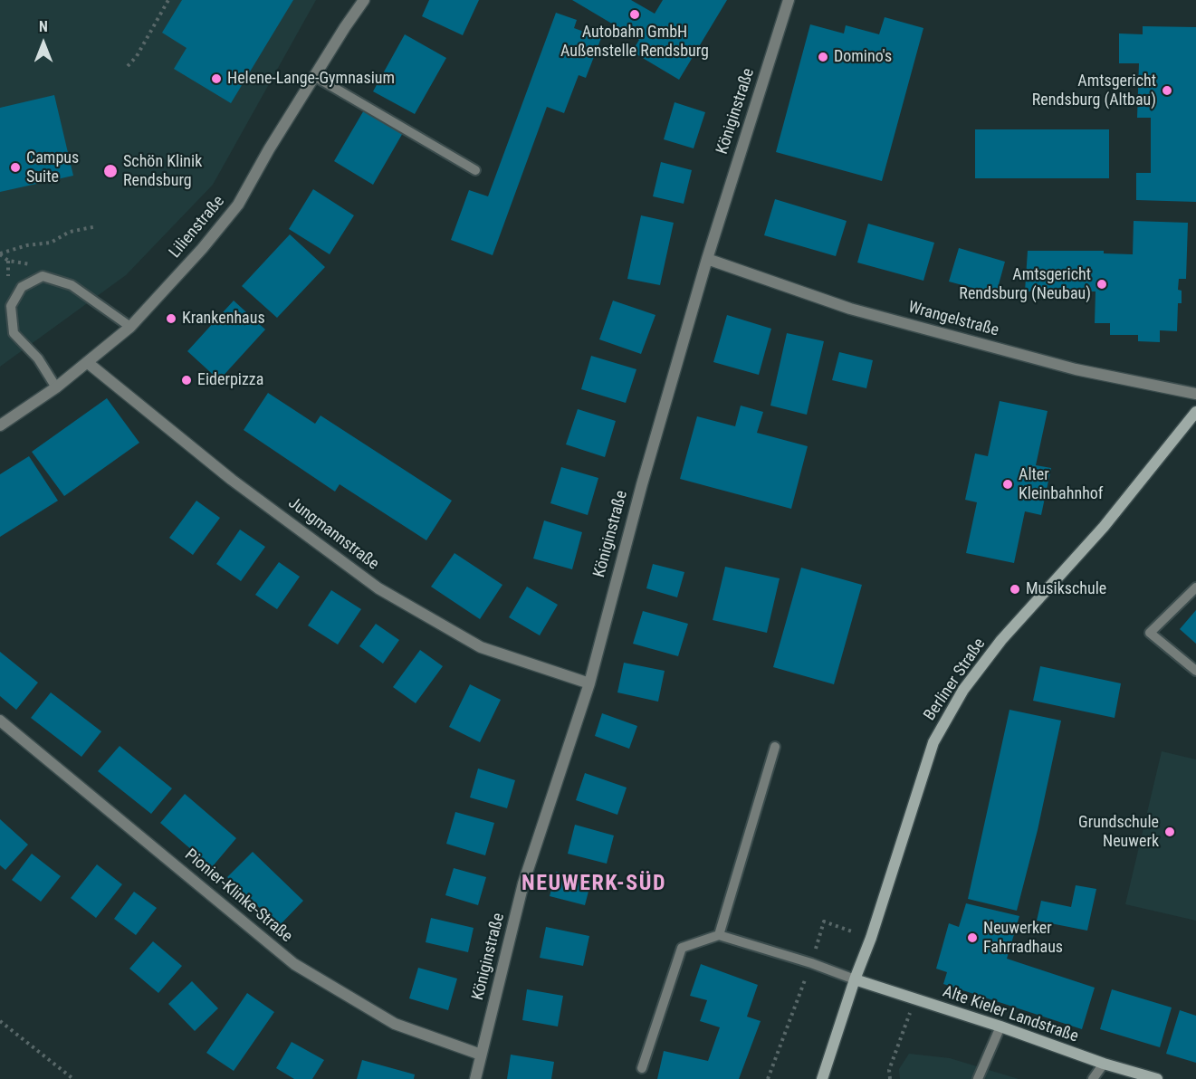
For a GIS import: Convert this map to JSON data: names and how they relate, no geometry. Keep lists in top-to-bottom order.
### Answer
{
  "streets": {
    "main road": ["Berliner Straße", "Alte Kieler Landstraße"],
    "street": [
      "Königinstraße",
      "Lilienstraße",
      "Wrangelstraße",
      "Jungmannstraße",
      "Pionier-Klinke-Straße"
    ]
  },
  "crossings": [
    ["Königinstraße", "Wrangelstraße"],
    ["Königinstraße", "Jungmannstraße"],
    ["Königinstraße", "Pionier-Klinke-Straße"],
    ["Lilienstraße", "Jungmannstraße"],
    ["Berliner Straße", "Alte Kieler Landstraße"]
  ],
  "districts": ["NEUWERK-SÜD"],
  "places": [
    "Autobahn GmbH Außenstelle Rendsburg",
    "Domino's",
    "Helene-Lange-Gymnasium",
    "Amtsgericht Rendsburg (Altbau)",
    "Campus Suite",
    "Schön Klinik Rendsburg",
    "Amtsgericht Rendsburg (Neubau)",
    "Krankenhaus",
    "Eiderpizza",
    "Alter Kleinbahnhof",
    "Musikschule",
    "Grundschule Neuwerk",
    "Neuwerker Fahrradhaus"
  ],
  "north": "top"
}
